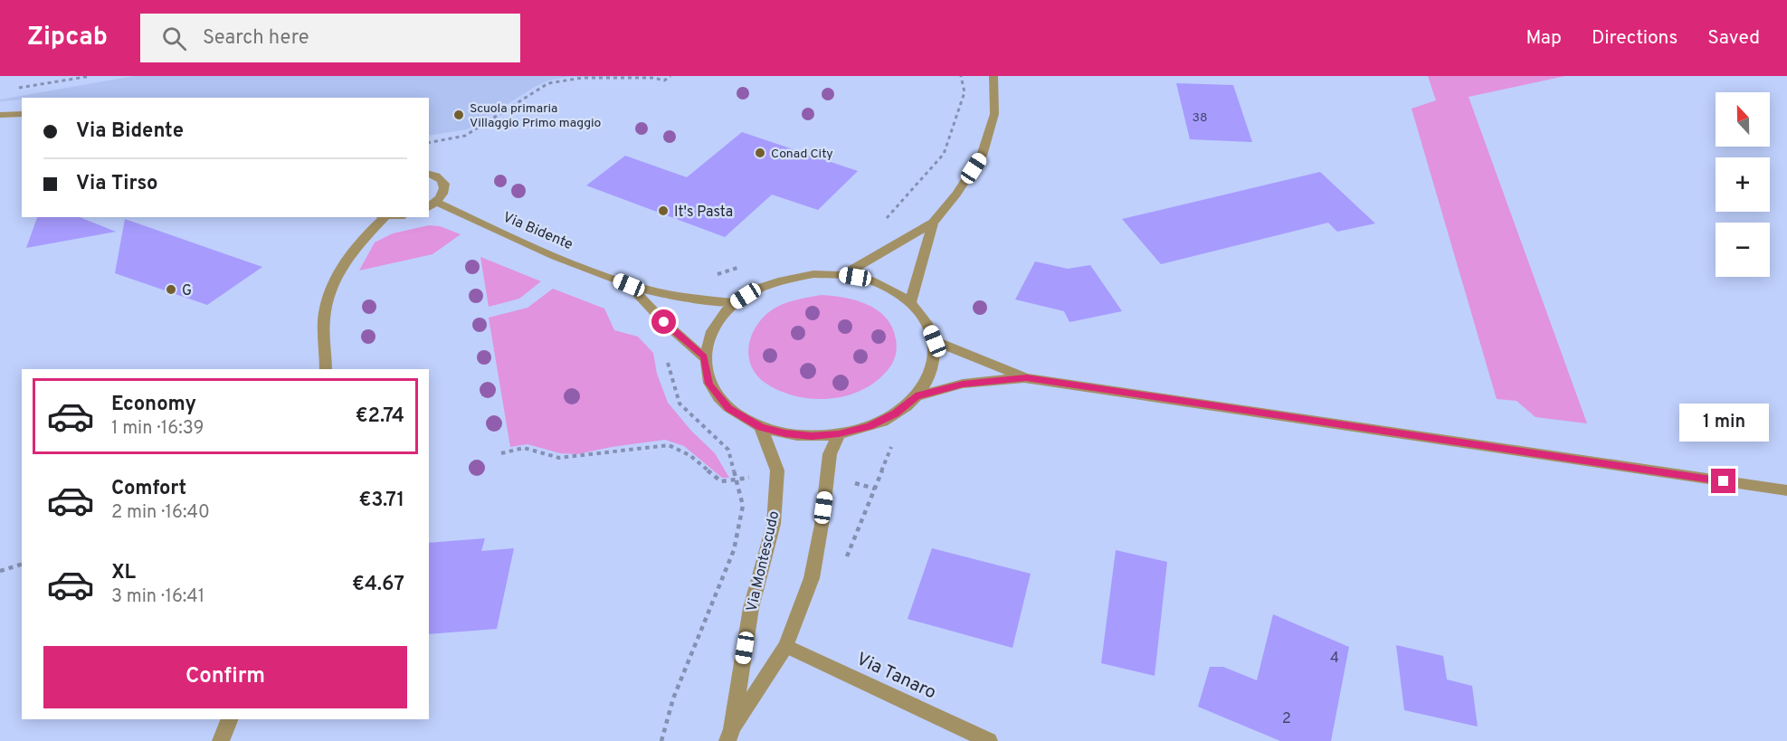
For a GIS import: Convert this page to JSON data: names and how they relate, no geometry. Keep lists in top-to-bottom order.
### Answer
{
  "streets": {
    "street": ["Via Bidente", "Via Montescudo", "Via Tanaro"]
  },
  "crossings": [
    ["Via Montescudo", "Via Tanaro"]
  ],
  "places": [
    "Scuola primaria Villaggio Primo maggio",
    "Conad City",
    "It's Pasta",
    "G"
  ],
  "house_numbers": ["38", "4", "2"],
  "north": "top",
  "page": {
    "header": "Zipcab",
    "search": "Search here",
    "nav": ["Map", "Directions", "Saved"],
    "map_buttons": ["+", "−"],
    "banner": ["Via Bidente", "Via Tirso"],
    "list": [
      {
        "name": "Economy",
        "note": "1 min · 16:39",
        "value": "€2.74"
      },
      {
        "name": "Comfort",
        "note": "2 min · 16:40",
        "value": "€3.71"
      },
      {
        "name": "XL",
        "note": "3 min · 16:41",
        "value": "€4.67"
      }
    ],
    "bubble": "1 min",
    "buttons": "Confirm"
  }
}
